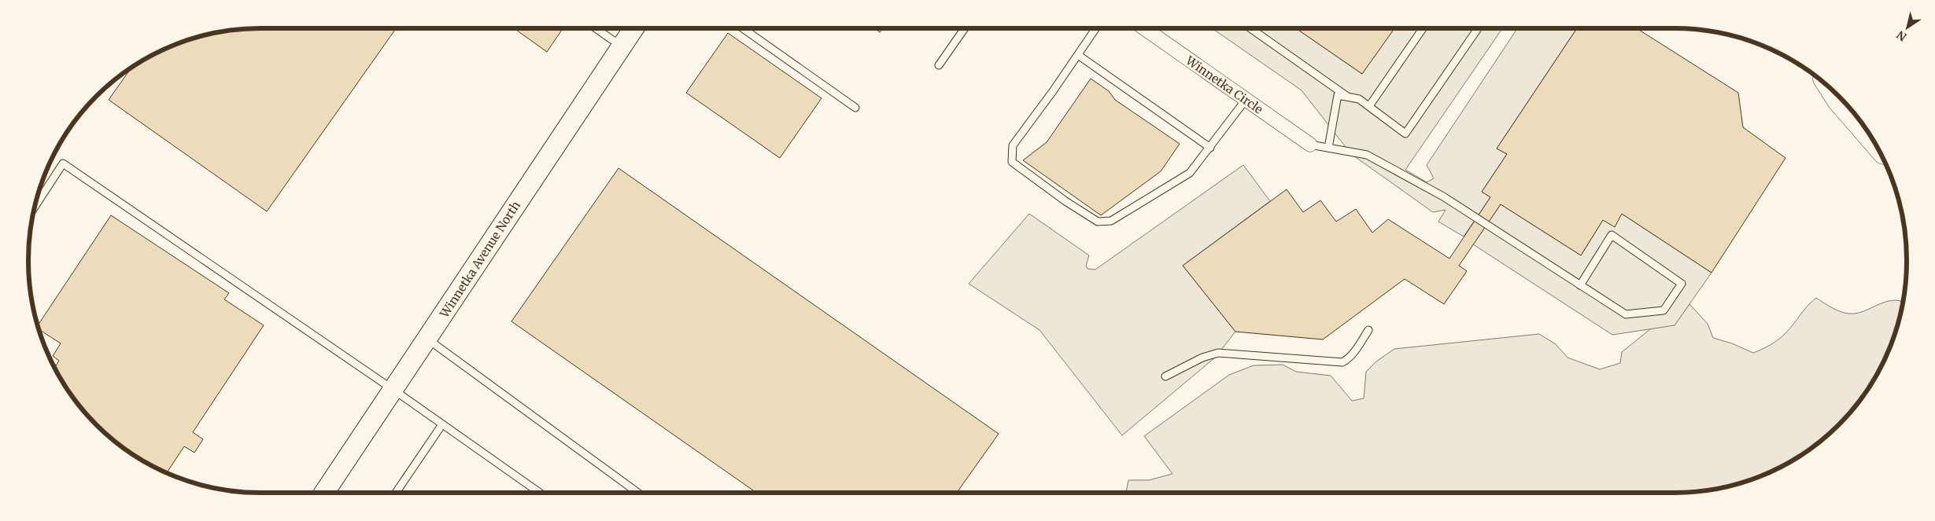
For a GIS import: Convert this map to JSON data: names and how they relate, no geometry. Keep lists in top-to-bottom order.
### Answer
{
  "streets": {
    "street": ["Winnetka Circle", "Winnetka Avenue North"]
  },
  "north": "bottom left"
}
